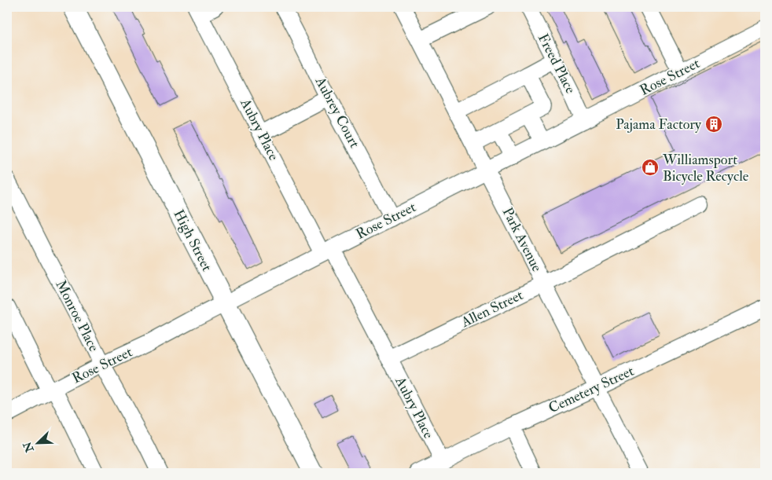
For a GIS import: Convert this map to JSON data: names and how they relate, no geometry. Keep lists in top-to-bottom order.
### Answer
{
  "streets": {
    "main road": ["High Street"],
    "street": [
      "Freed Place",
      "Rose Street",
      "Aubrey Court",
      "Aubry Place",
      "Park Avenue",
      "Allen Street",
      "Monroe Place",
      "Cemetery Street"
    ]
  },
  "crossings": [
    ["Freed Place", "Rose Street"],
    ["Rose Street", "Aubrey Court"],
    ["Rose Street", "Aubry Place"],
    ["Rose Street", "Park Avenue"],
    ["Rose Street", "High Street"],
    ["Rose Street", "Monroe Place"],
    ["Aubry Place", "Allen Street"],
    ["Aubry Place", "Cemetery Street"],
    ["Park Avenue", "Allen Street"],
    ["Park Avenue", "Cemetery Street"]
  ],
  "places": {
    "building": ["Pajama Factory"],
    "shop": ["Williamsport Bicycle Recycle"]
  },
  "north": "bottom left"
}
